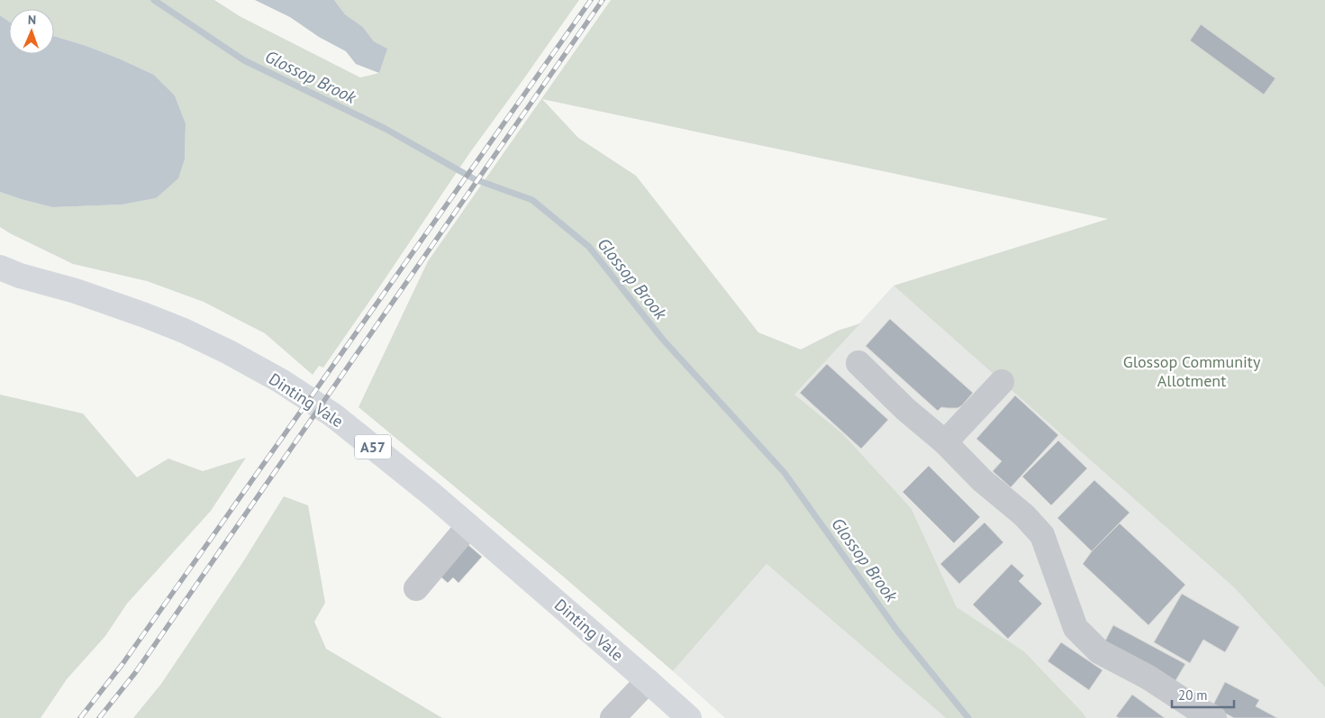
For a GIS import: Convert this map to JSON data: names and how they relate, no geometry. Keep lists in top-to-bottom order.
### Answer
{
  "streets": {
    "main road": ["Dinting Vale", "A57"]
  },
  "water": ["Glossop Brook"],
  "parks": ["Glossop Community Allotment"],
  "scale_bar": "20 m",
  "north": "top"
}
